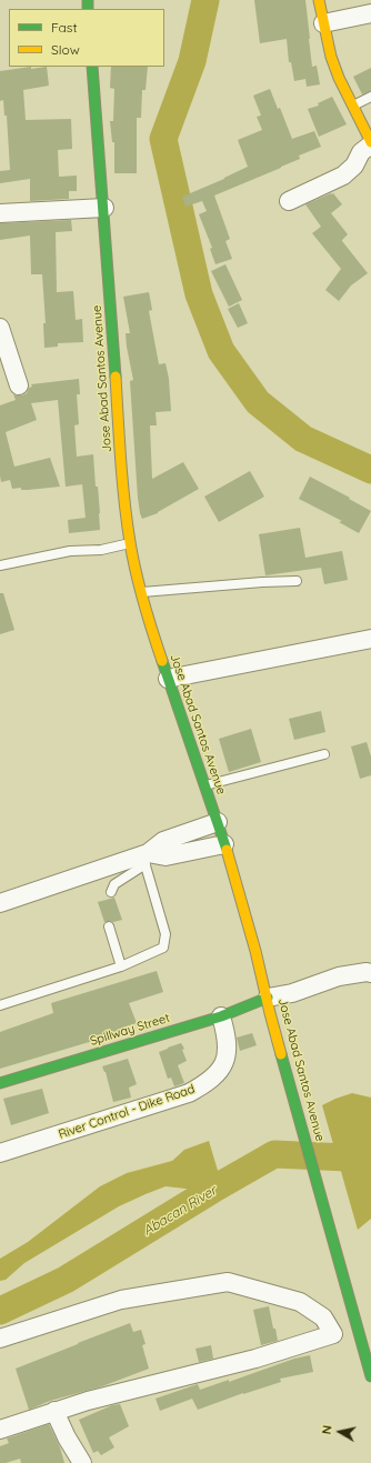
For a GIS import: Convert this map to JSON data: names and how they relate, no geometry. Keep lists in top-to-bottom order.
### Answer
{
  "streets": {
    "main road": ["Jose Abad Santos Avenue", "Spillway Street"],
    "street": ["River Control - Dike Road"]
  },
  "crossings": [
    ["Jose Abad Santos Avenue", "Spillway Street"],
    ["Spillway Street", "River Control - Dike Road"]
  ],
  "water": ["Abacan River"],
  "legend": ["Fast", "Slow"],
  "north": "left"
}
